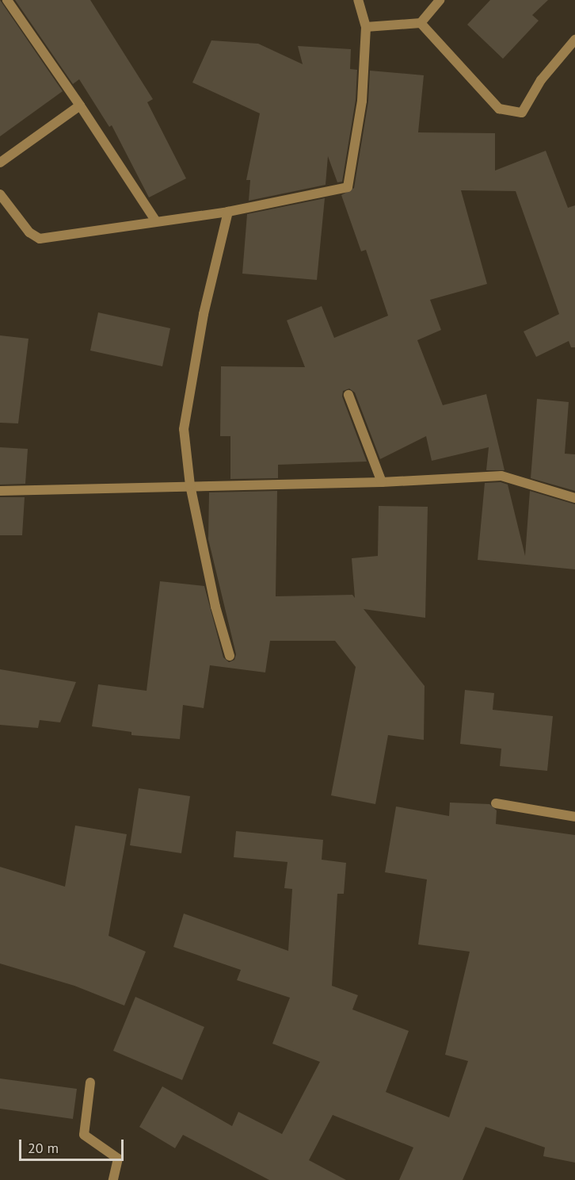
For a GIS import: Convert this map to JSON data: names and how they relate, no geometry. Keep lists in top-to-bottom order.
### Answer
{
  "scale_bar": "20 m"
}
